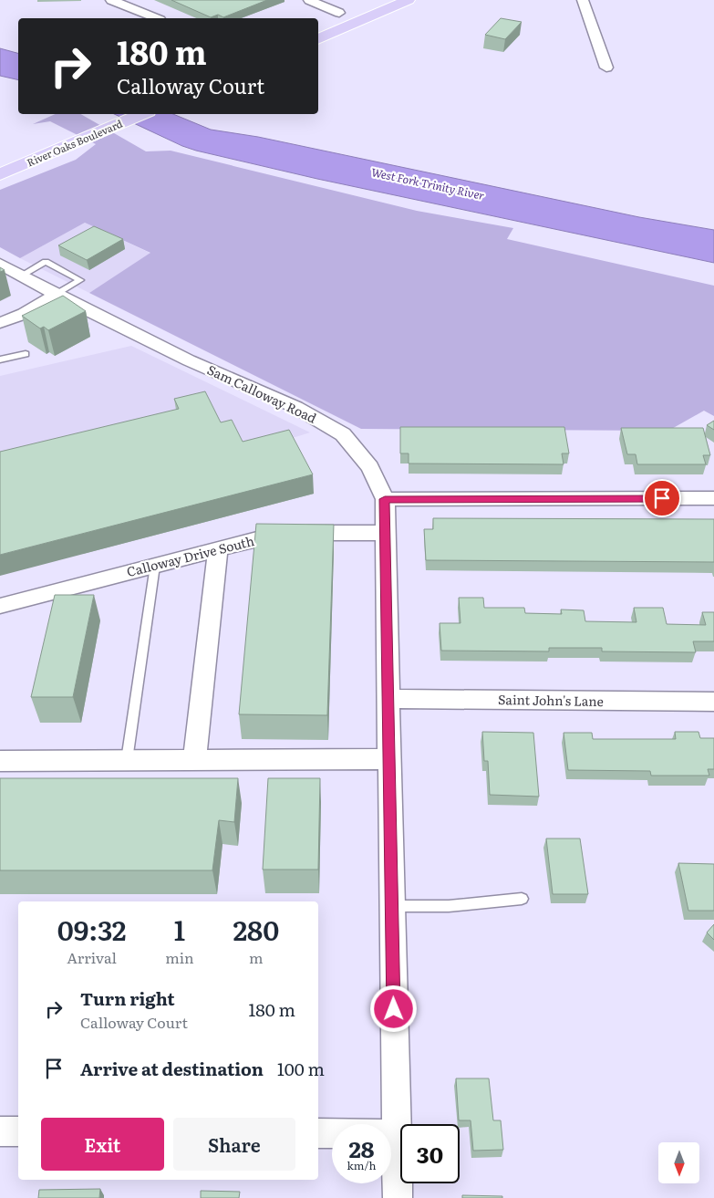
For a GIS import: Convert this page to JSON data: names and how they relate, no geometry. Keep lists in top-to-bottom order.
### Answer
{
  "streets": {
    "main road": ["River Oaks Boulevard"],
    "street": ["Sam Calloway Road", "Calloway Drive South", "Saint John's Lane"]
  },
  "crossings": [
    ["Sam Calloway Road", "Calloway Drive South"],
    ["Sam Calloway Road", "Saint John's Lane"]
  ],
  "water": ["West Fork Trinity River"],
  "north": "bottom",
  "page": {
    "turn": ["180 m", "Calloway Court"],
    "eta": [
      "09:32",
      "Arrival",
      "1",
      "min",
      "280",
      "m"
    ],
    "list": [
      {
        "name": "Turn right",
        "note": "Calloway Court",
        "value": "180 m"
      },
      {
        "name": "Arrive at destination",
        "value": "100 m"
      }
    ],
    "buttons": ["Exit", "Share"],
    "speed": "28 km/h",
    "limit": "30"
  }
}
